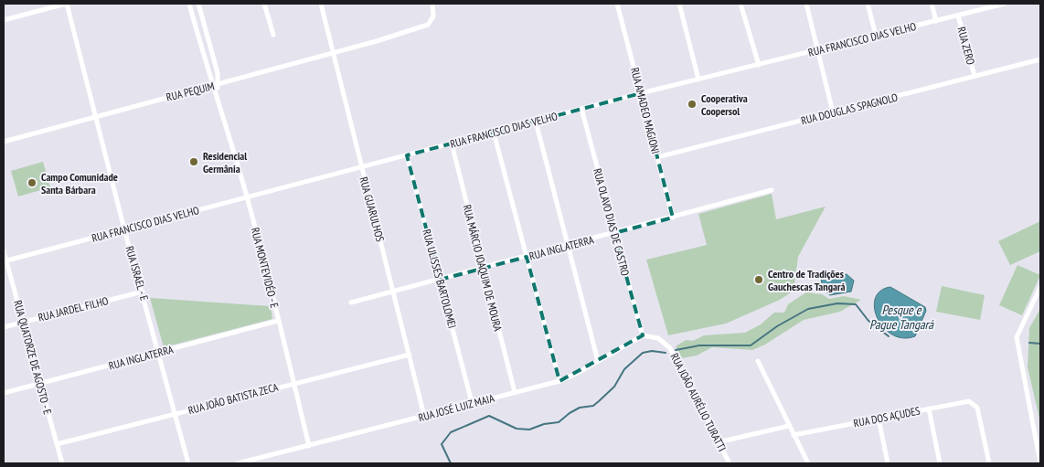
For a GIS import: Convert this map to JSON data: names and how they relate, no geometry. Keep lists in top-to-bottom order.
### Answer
{
  "streets": {
    "street": [
      "RUA FRANCISCO DIAS VELHO",
      "RUA ZERO",
      "RUA PEQUIM",
      "RUA DOUGLAS SPAGNOLO",
      "RUA AMADEO MAGIONI",
      "RUA GUARULHOS",
      "RUA OLAVO DIAS DE CASTRO",
      "RUA INGLATERRA",
      "RUA MONTEVIDÉO - E",
      "RUA MÁRCIO JOAQUIM DE MOURA",
      "RUA ISRAEL - E",
      "RUA ULISSES BARTOLOMEI",
      "RUA JARDEL FILHO",
      "RUA QUATORZE DE AGOSTO - E",
      "RUA JOÃO BATISTA ZECA",
      "RUA JOÃO AURÉLIO TURATTI",
      "RUA JOSÉ LUIZ MAIA",
      "RUA DOS AÇUDES"
    ]
  },
  "crossings": [
    ["RUA FRANCISCO DIAS VELHO", "RUA ZERO"],
    ["RUA FRANCISCO DIAS VELHO", "RUA AMADEO MAGIONI"],
    ["RUA FRANCISCO DIAS VELHO", "RUA GUARULHOS"],
    ["RUA FRANCISCO DIAS VELHO", "RUA OLAVO DIAS DE CASTRO"],
    ["RUA FRANCISCO DIAS VELHO", "RUA MONTEVIDÉO - E"],
    ["RUA FRANCISCO DIAS VELHO", "RUA MÁRCIO JOAQUIM DE MOURA"],
    ["RUA FRANCISCO DIAS VELHO", "RUA ISRAEL - E"],
    ["RUA FRANCISCO DIAS VELHO", "RUA ULISSES BARTOLOMEI"],
    ["RUA FRANCISCO DIAS VELHO", "RUA QUATORZE DE AGOSTO - E"],
    ["RUA ZERO", "RUA DOUGLAS SPAGNOLO"],
    ["RUA PEQUIM", "RUA GUARULHOS"],
    ["RUA PEQUIM", "RUA MONTEVIDÉO - E"],
    ["RUA PEQUIM", "RUA ISRAEL - E"],
    ["RUA DOUGLAS SPAGNOLO", "RUA AMADEO MAGIONI"],
    ["RUA AMADEO MAGIONI", "RUA INGLATERRA"],
    ["RUA GUARULHOS", "RUA INGLATERRA"],
    ["RUA GUARULHOS", "RUA JOÃO BATISTA ZECA"],
    ["RUA GUARULHOS", "RUA JOSÉ LUIZ MAIA"],
    ["RUA OLAVO DIAS DE CASTRO", "RUA INGLATERRA"],
    ["RUA OLAVO DIAS DE CASTRO", "RUA JOÃO AURÉLIO TURATTI"],
    ["RUA OLAVO DIAS DE CASTRO", "RUA JOSÉ LUIZ MAIA"],
    ["RUA INGLATERRA", "RUA MONTEVIDÉO - E"],
    ["RUA INGLATERRA", "RUA MÁRCIO JOAQUIM DE MOURA"],
    ["RUA INGLATERRA", "RUA ISRAEL - E"],
    ["RUA INGLATERRA", "RUA ULISSES BARTOLOMEI"],
    ["RUA INGLATERRA", "RUA QUATORZE DE AGOSTO - E"],
    ["RUA MONTEVIDÉO - E", "RUA JOÃO BATISTA ZECA"],
    ["RUA MONTEVIDÉO - E", "RUA JOSÉ LUIZ MAIA"],
    ["RUA MÁRCIO JOAQUIM DE MOURA", "RUA JOSÉ LUIZ MAIA"],
    ["RUA ISRAEL - E", "RUA JARDEL FILHO"],
    ["RUA ISRAEL - E", "RUA JOÃO BATISTA ZECA"],
    ["RUA ULISSES BARTOLOMEI", "RUA JOSÉ LUIZ MAIA"],
    ["RUA JARDEL FILHO", "RUA QUATORZE DE AGOSTO - E"],
    ["RUA QUATORZE DE AGOSTO - E", "RUA JOÃO BATISTA ZECA"],
    ["RUA JOÃO AURÉLIO TURATTI", "RUA JOSÉ LUIZ MAIA"]
  ],
  "water": ["Pesque e Pague Tangará"],
  "places": [
    "Cooperativa Coopersol",
    "Residencial Germânia",
    "Campo Comunidade Santa Bárbara",
    "Centro de Tradições Gauchescas Tangará"
  ]
}
